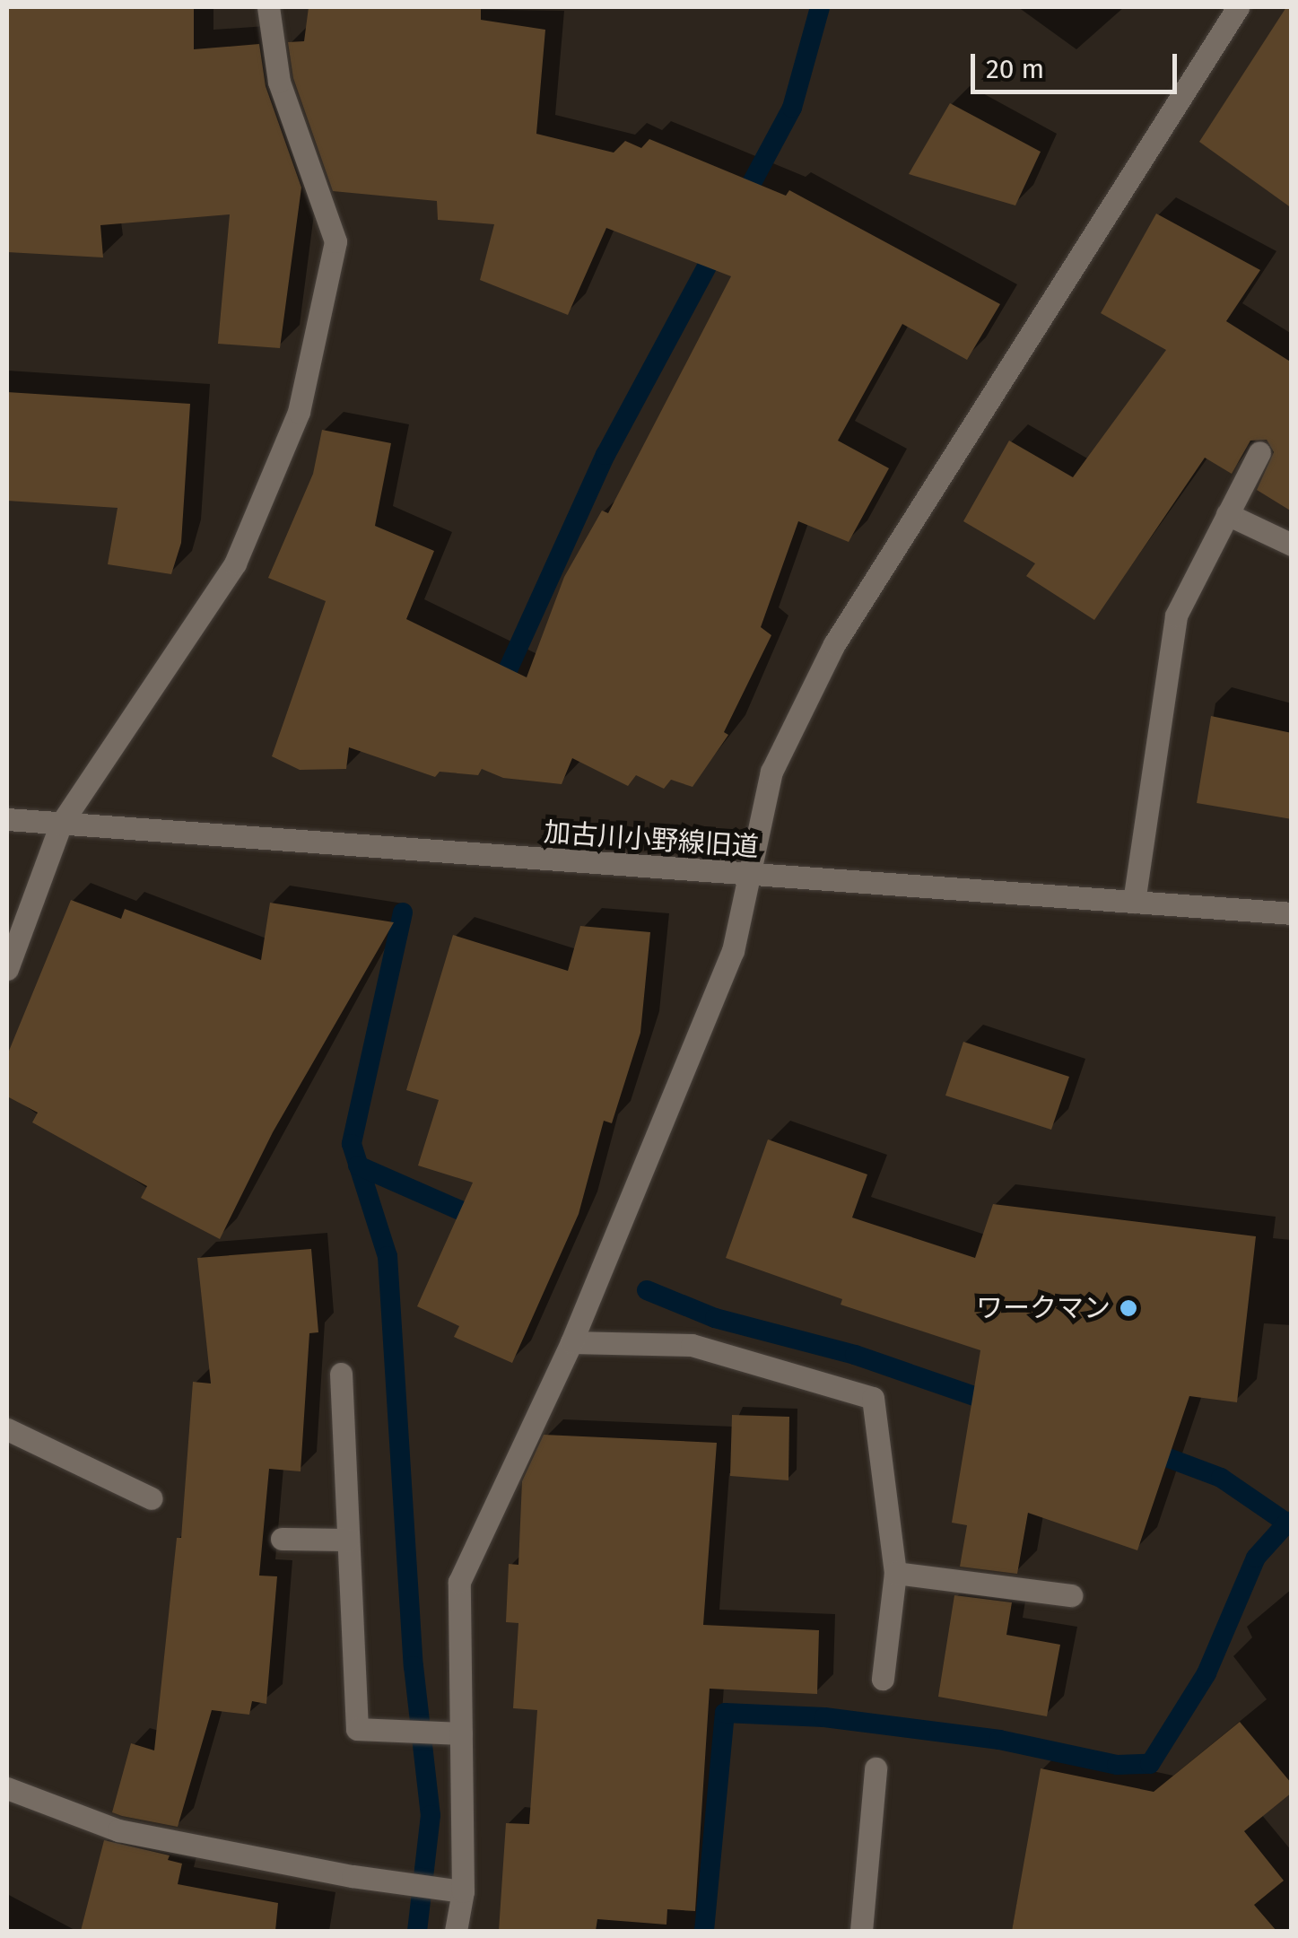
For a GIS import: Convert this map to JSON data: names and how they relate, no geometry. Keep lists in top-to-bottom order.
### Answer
{
  "streets": {
    "street": ["加古川小野線旧道"]
  },
  "places": ["ワークマン"],
  "scale_bar": "20 m"
}
